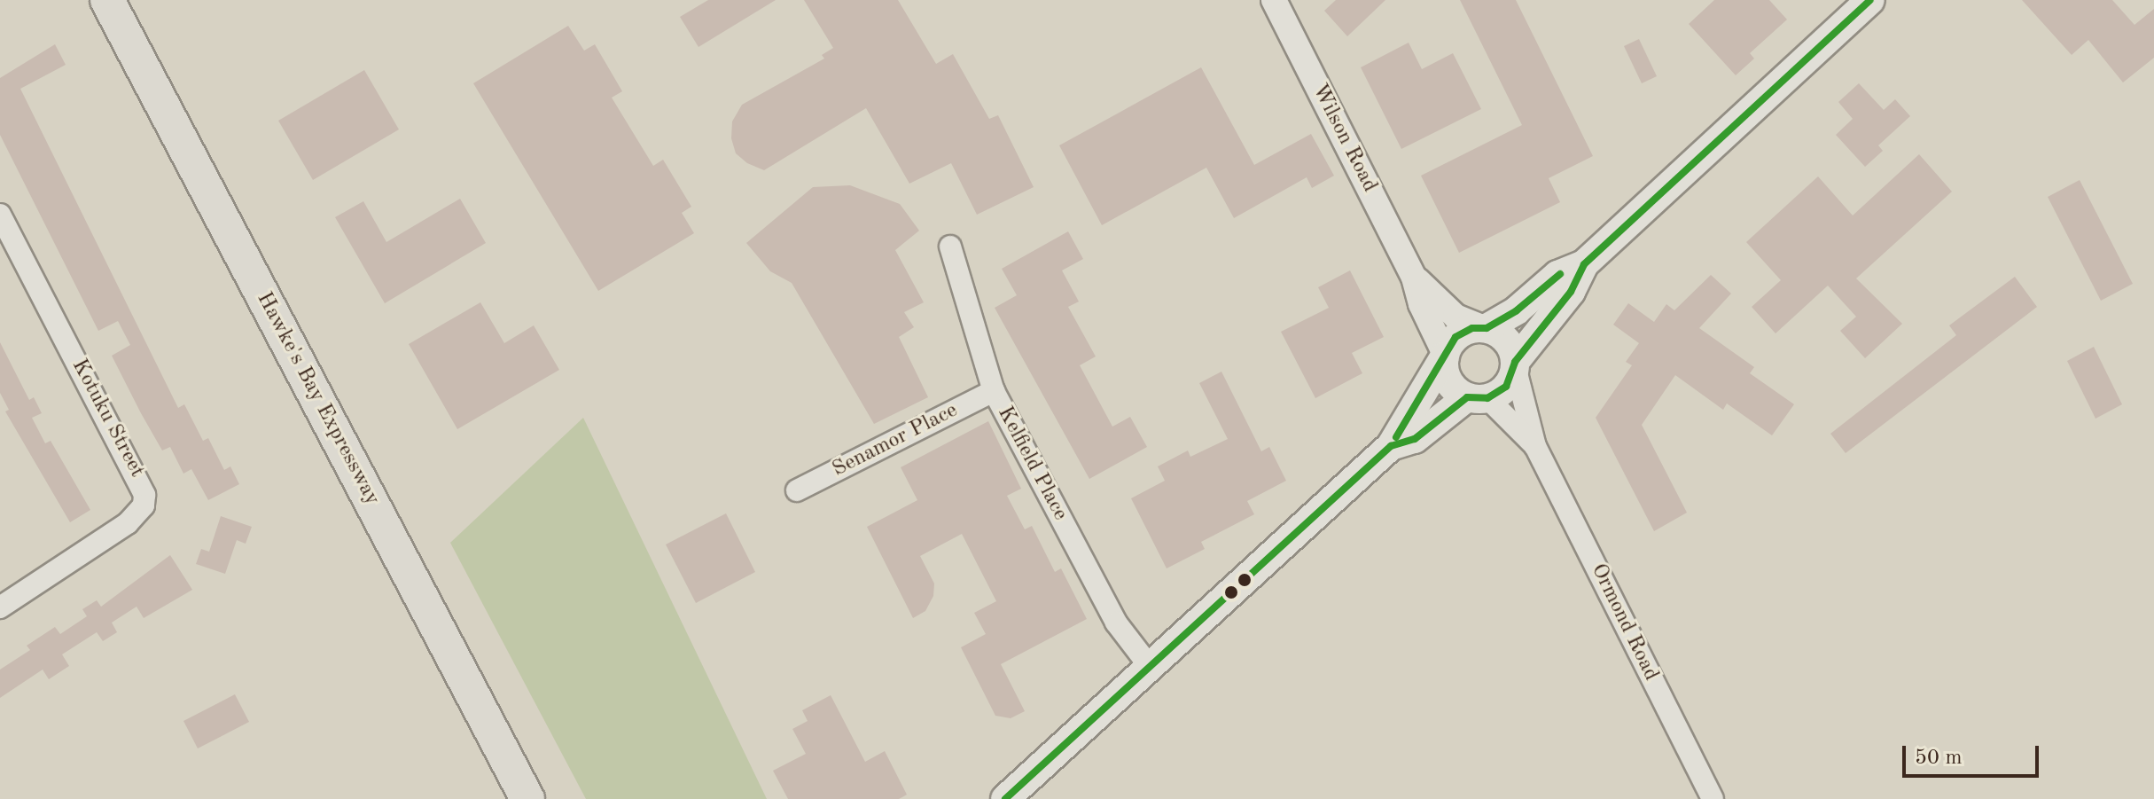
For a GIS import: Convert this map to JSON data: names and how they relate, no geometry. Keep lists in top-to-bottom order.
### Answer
{
  "streets": {
    "highway": ["Hawke's Bay Expressway"],
    "street": [
      "Wilson Road",
      "Kotuku Street",
      "Senamor Place",
      "Kelfield Place",
      "Ormond Road"
    ]
  },
  "crossings": [
    ["Wilson Road", "Ormond Road"],
    ["Senamor Place", "Kelfield Place"]
  ],
  "scale_bar": "50 m"
}
